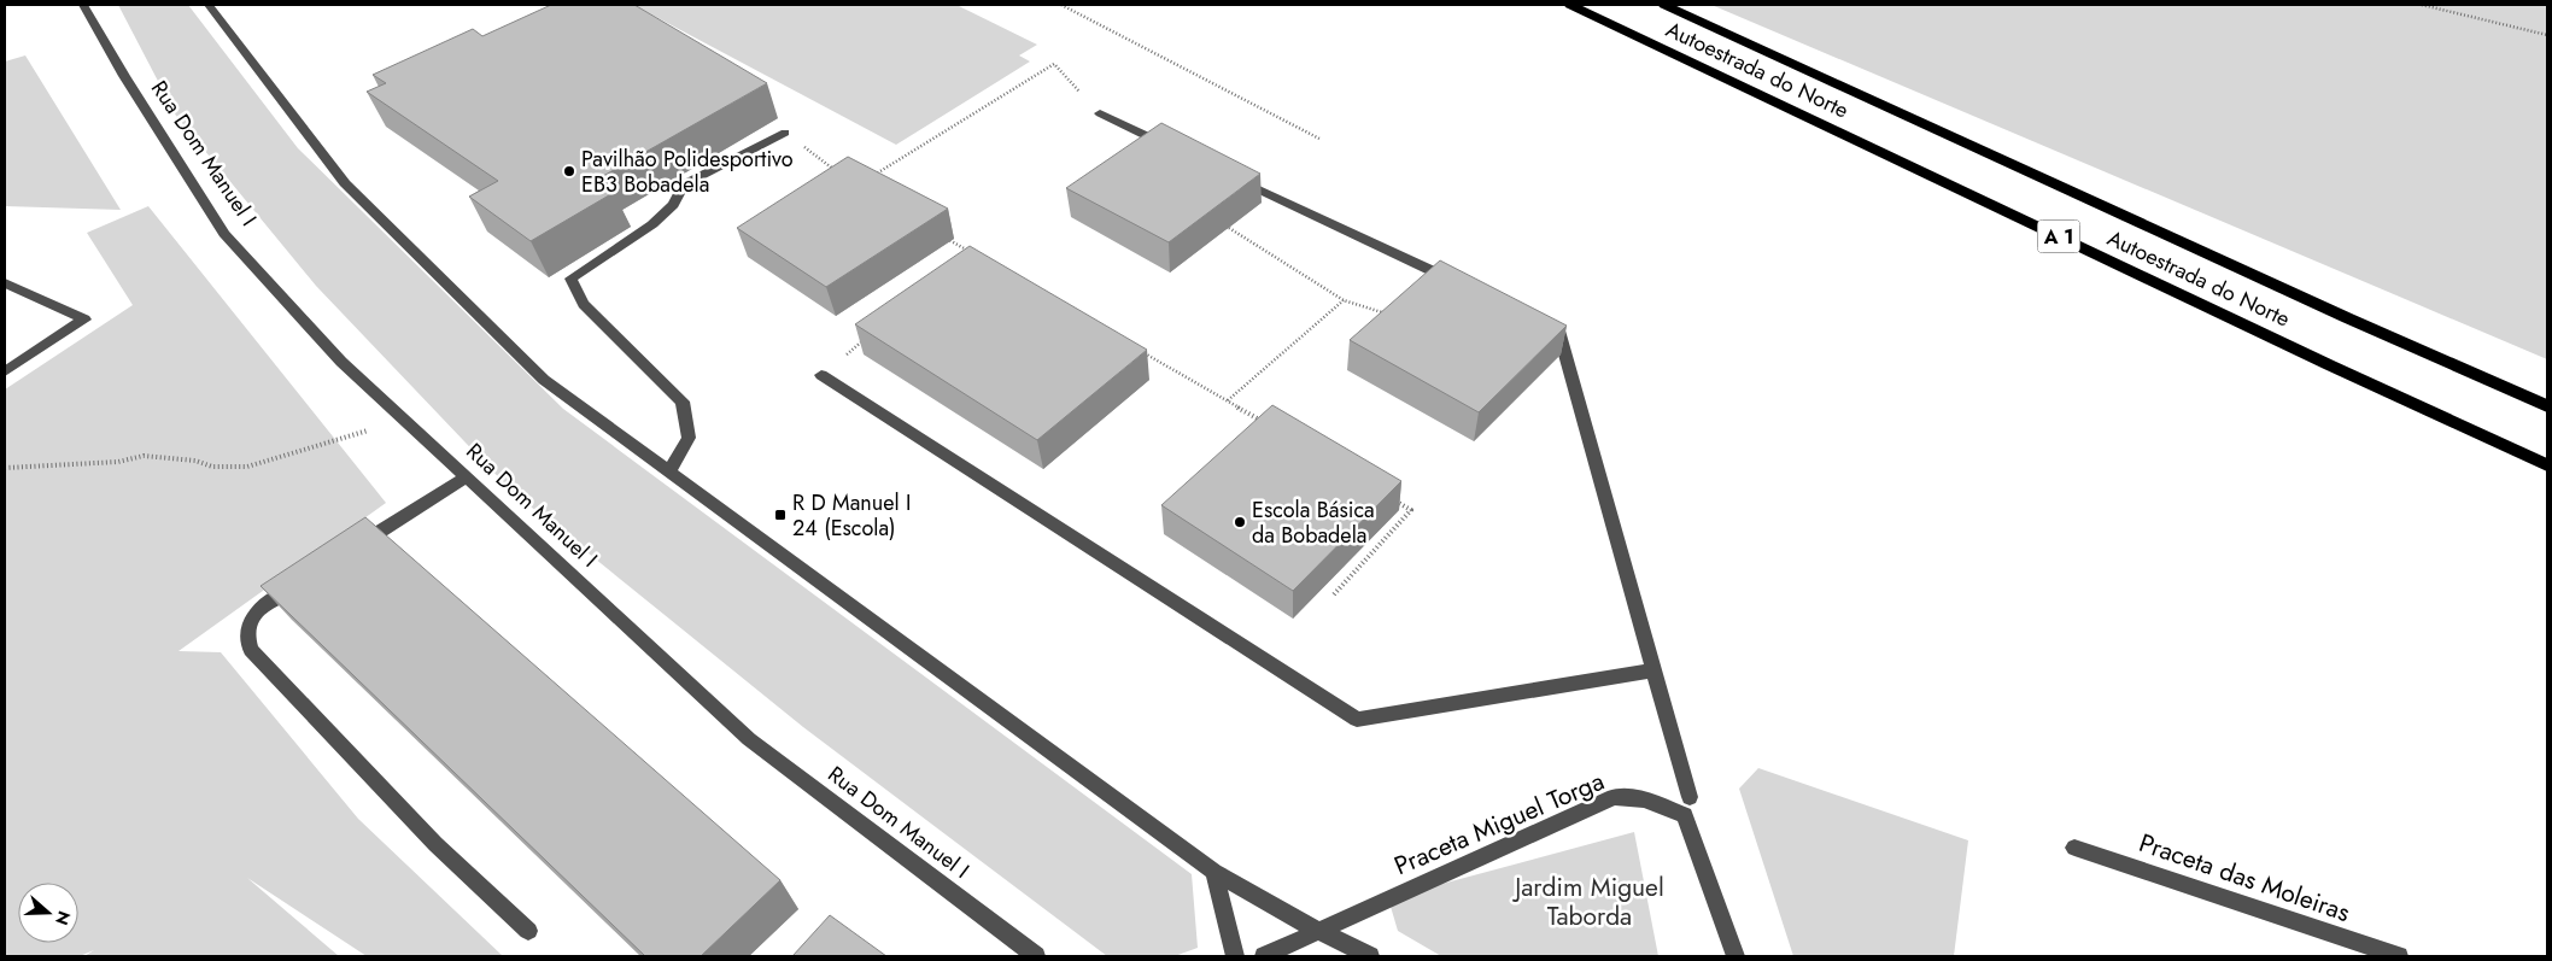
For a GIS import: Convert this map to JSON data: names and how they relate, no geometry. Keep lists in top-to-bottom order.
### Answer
{
  "streets": {
    "highway": ["Autoestrada do Norte", "A 1"],
    "street": ["Rua Dom Manuel I", "Praceta Miguel Torga", "Praceta das Moleiras"]
  },
  "parks": ["Jardim Miguel Taborda"],
  "places": {
    "other": ["Pavilhão Polidesportivo EB3 Bobadela", "Escola Básica da Bobadela"],
    "transit": ["R D Manuel I 24 (Escola)"]
  },
  "north": "right"
}
